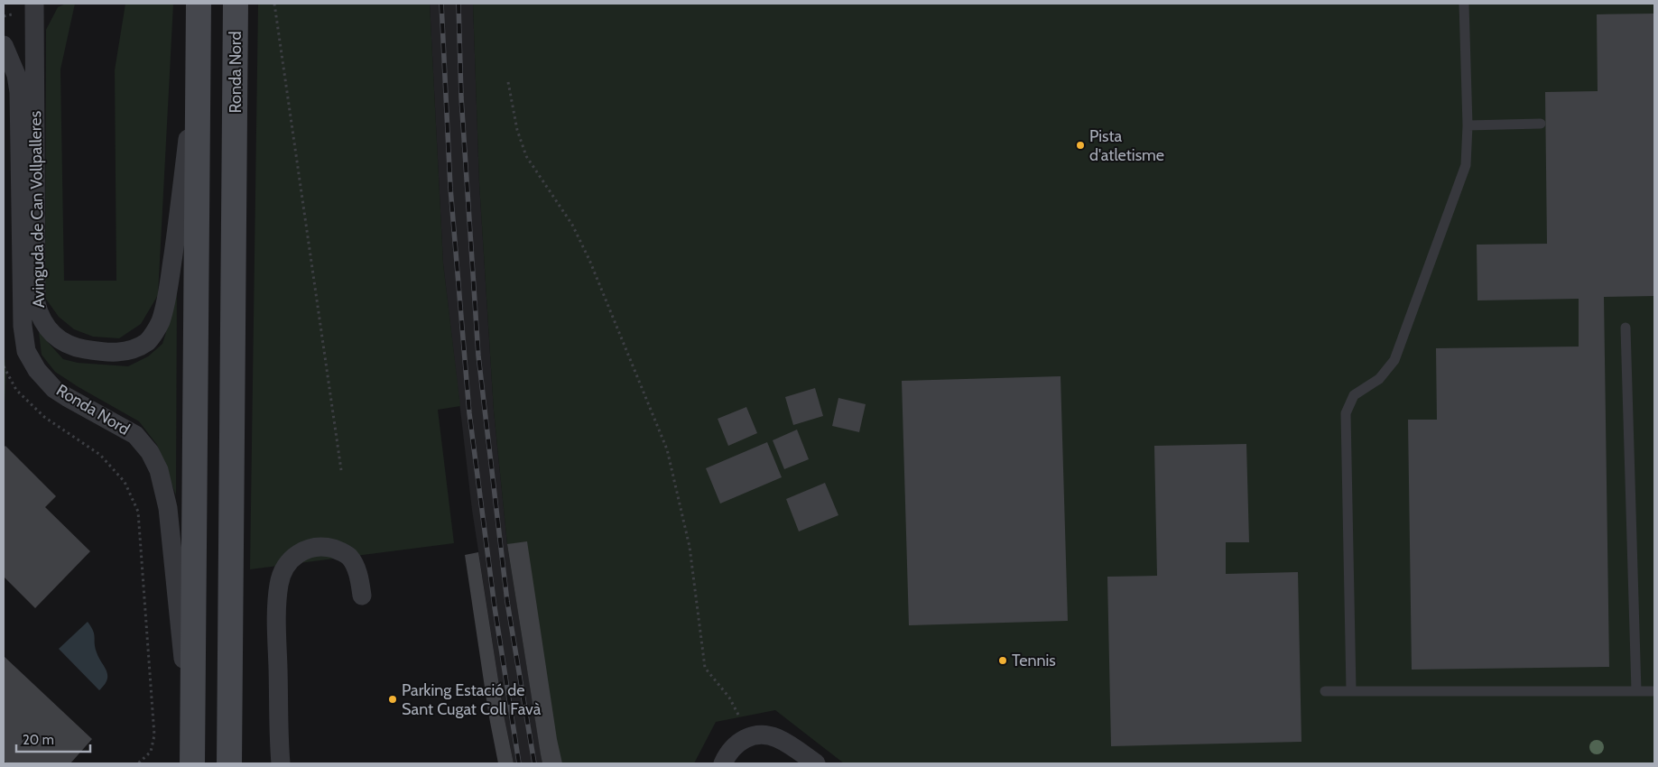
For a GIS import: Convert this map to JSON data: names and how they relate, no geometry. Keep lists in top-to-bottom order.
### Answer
{
  "streets": {
    "main road": ["Ronda Nord"],
    "street": ["Avinguda de Can Vollpalleres"]
  },
  "crossings": [
    ["Ronda Nord", "Avinguda de Can Vollpalleres"]
  ],
  "places": ["Pista d'atletisme", "Tennis", "Parking Estació de Sant Cugat Coll Favà"],
  "scale_bar": "20 m"
}
